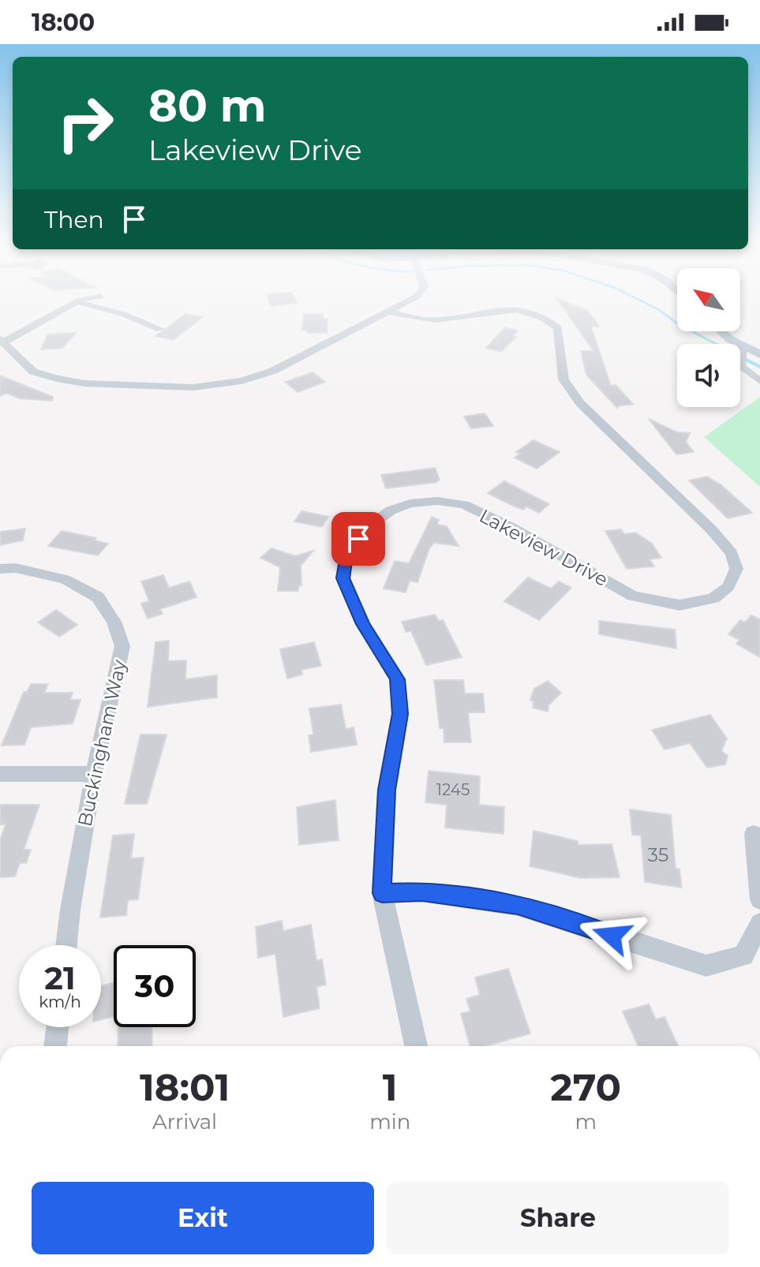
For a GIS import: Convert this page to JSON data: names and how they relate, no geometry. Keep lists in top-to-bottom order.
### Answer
{
  "streets": {
    "street": ["Lakeview Drive", "Buckingham Way"]
  },
  "house_numbers": ["1245", "35"],
  "north": "top left",
  "page": {
    "status": "18:00",
    "turn": ["80 m", "Lakeview Drive"],
    "then": "Then",
    "speed": "21 km/h",
    "limit": "30",
    "eta": [
      "18:01",
      "Arrival",
      "1",
      "min",
      "270",
      "m"
    ],
    "buttons": ["Exit", "Share"]
  }
}
